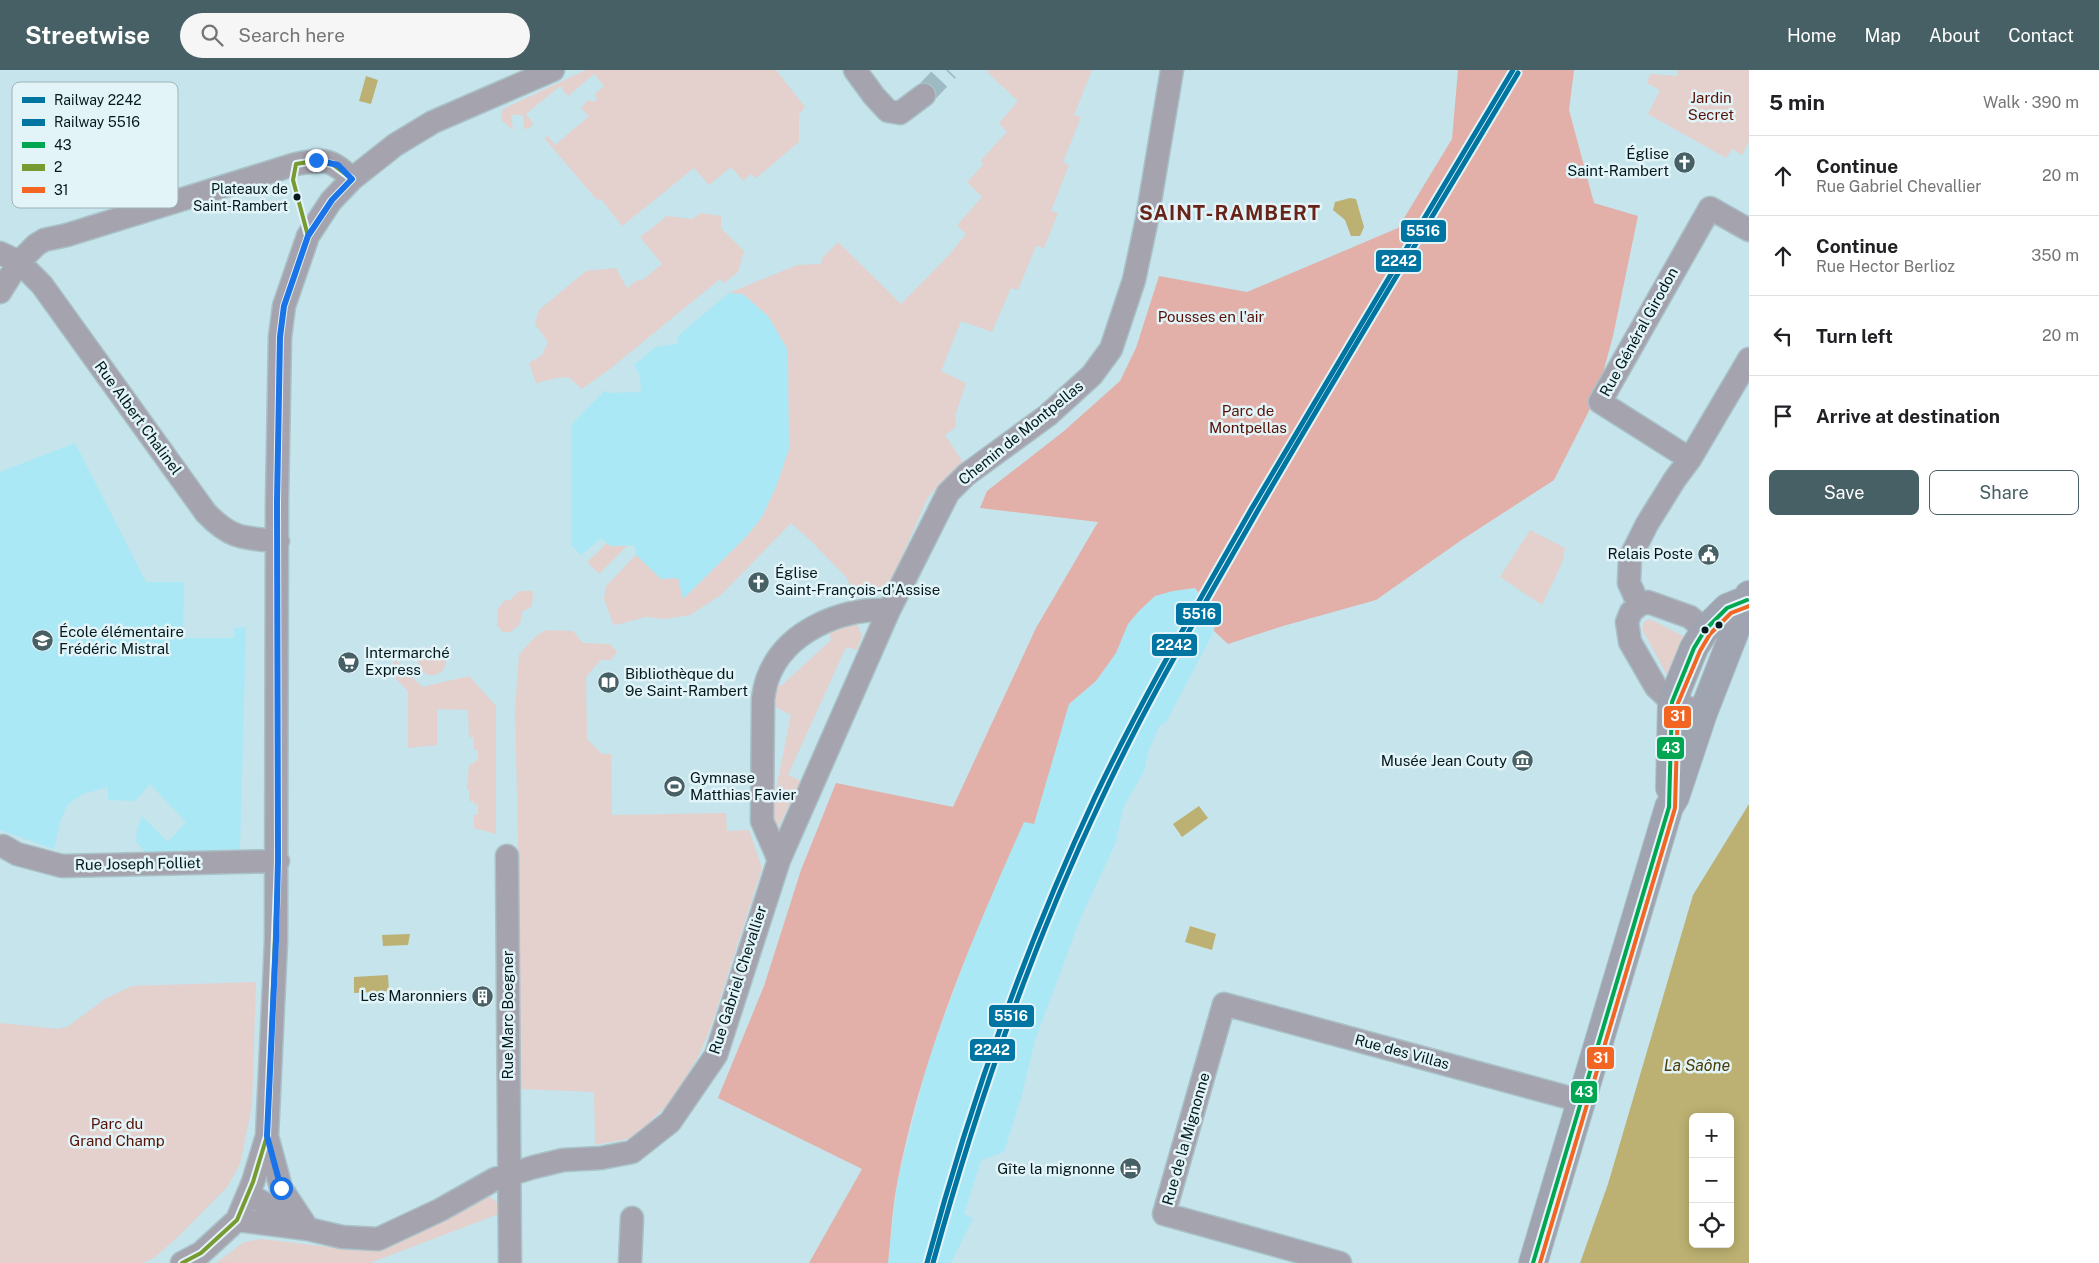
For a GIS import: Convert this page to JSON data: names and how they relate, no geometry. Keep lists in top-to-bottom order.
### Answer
{
  "streets": {
    "street": [
      "Rue Général Girodon",
      "Rue Albert Chalinel",
      "Chemin de Montpellas",
      "Rue Joseph Folliet",
      "Rue Gabriel Chevallier",
      "Rue Marc Boegner",
      "Rue des Villas",
      "Rue de la Mignonne"
    ]
  },
  "crossings": [
    ["Chemin de Montpellas", "Rue Gabriel Chevallier"],
    ["Rue Gabriel Chevallier", "Rue Marc Boegner"],
    ["Rue des Villas", "Rue de la Mignonne"]
  ],
  "districts": ["SAINT-RAMBERT"],
  "water": ["La Saône"],
  "parks": [
    "Jardin Secret",
    "Pousses en l'air",
    "Parc de Montpellas",
    "Parc du Grand Champ"
  ],
  "places": {
    "church": ["Église Saint-Rambert", "Église Saint-François-d'Assise"],
    "other": ["Plateaux de Saint-Rambert"],
    "public building": ["Relais Poste"],
    "school or university": ["École élémentaire Frédéric Mistral"],
    "supermarket": ["Intermarché Express"],
    "library": ["Bibliothèque du 9e Saint-Rambert"],
    "museum": ["Musée Jean Couty"],
    "sports": ["Gymnase Matthias Favier"],
    "building": ["Les Maronniers"],
    "hotel": ["Gîte la mignonne"]
  },
  "lines": [
    "rail line 2242",
    "rail line 5516",
    "transit line 2",
    "transit line 43",
    "transit line 31"
  ],
  "legend": [
    "Railway 2242",
    "Railway 5516",
    "43",
    "2",
    "31"
  ],
  "page": {
    "header": "Streetwise",
    "search": "Search here",
    "nav": [
      "Home",
      "Map",
      "About",
      "Contact"
    ],
    "heading": ["5 min", "Walk · 390 m"],
    "list": [
      ["Continue", "Rue Gabriel Chevallier", "20 m"],
      ["Continue", "Rue Hector Berlioz", "350 m"],
      ["Turn left", "20 m"],
      "Arrive at destination"
    ],
    "buttons": ["Save", "Share"],
    "map_buttons": ["+", "−"]
  }
}
